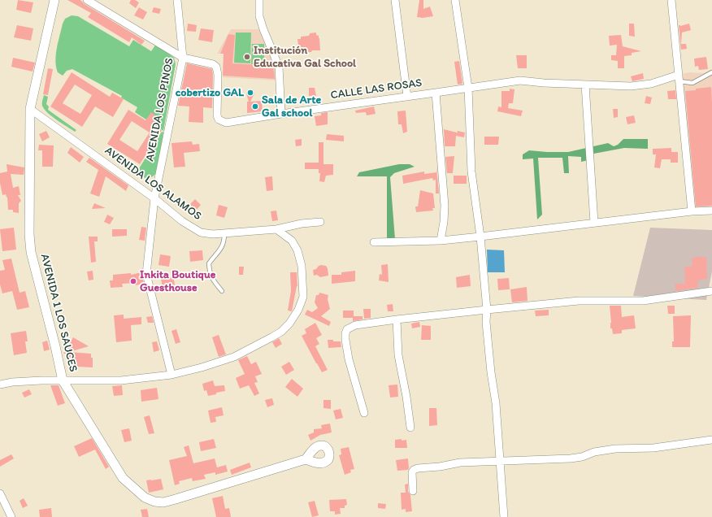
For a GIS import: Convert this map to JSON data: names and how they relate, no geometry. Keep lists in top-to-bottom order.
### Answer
{
  "streets": {
    "street": [
      "CALLE LAS ROSAS",
      "AVENIDA LOS PINOS",
      "AVENIDA LOS ALAMOS",
      "AVENIDA 1 LOS SAUCES"
    ]
  },
  "crossings": [
    ["CALLE LAS ROSAS", "AVENIDA LOS PINOS"],
    ["AVENIDA LOS PINOS", "AVENIDA LOS ALAMOS"],
    ["AVENIDA LOS ALAMOS", "AVENIDA 1 LOS SAUCES"]
  ],
  "places": [
    "Institución Educativa Gal School",
    "cobertizo GAL",
    "Sala de Arte Gal school",
    "Inkita Boutique Guesthouse"
  ]
}
